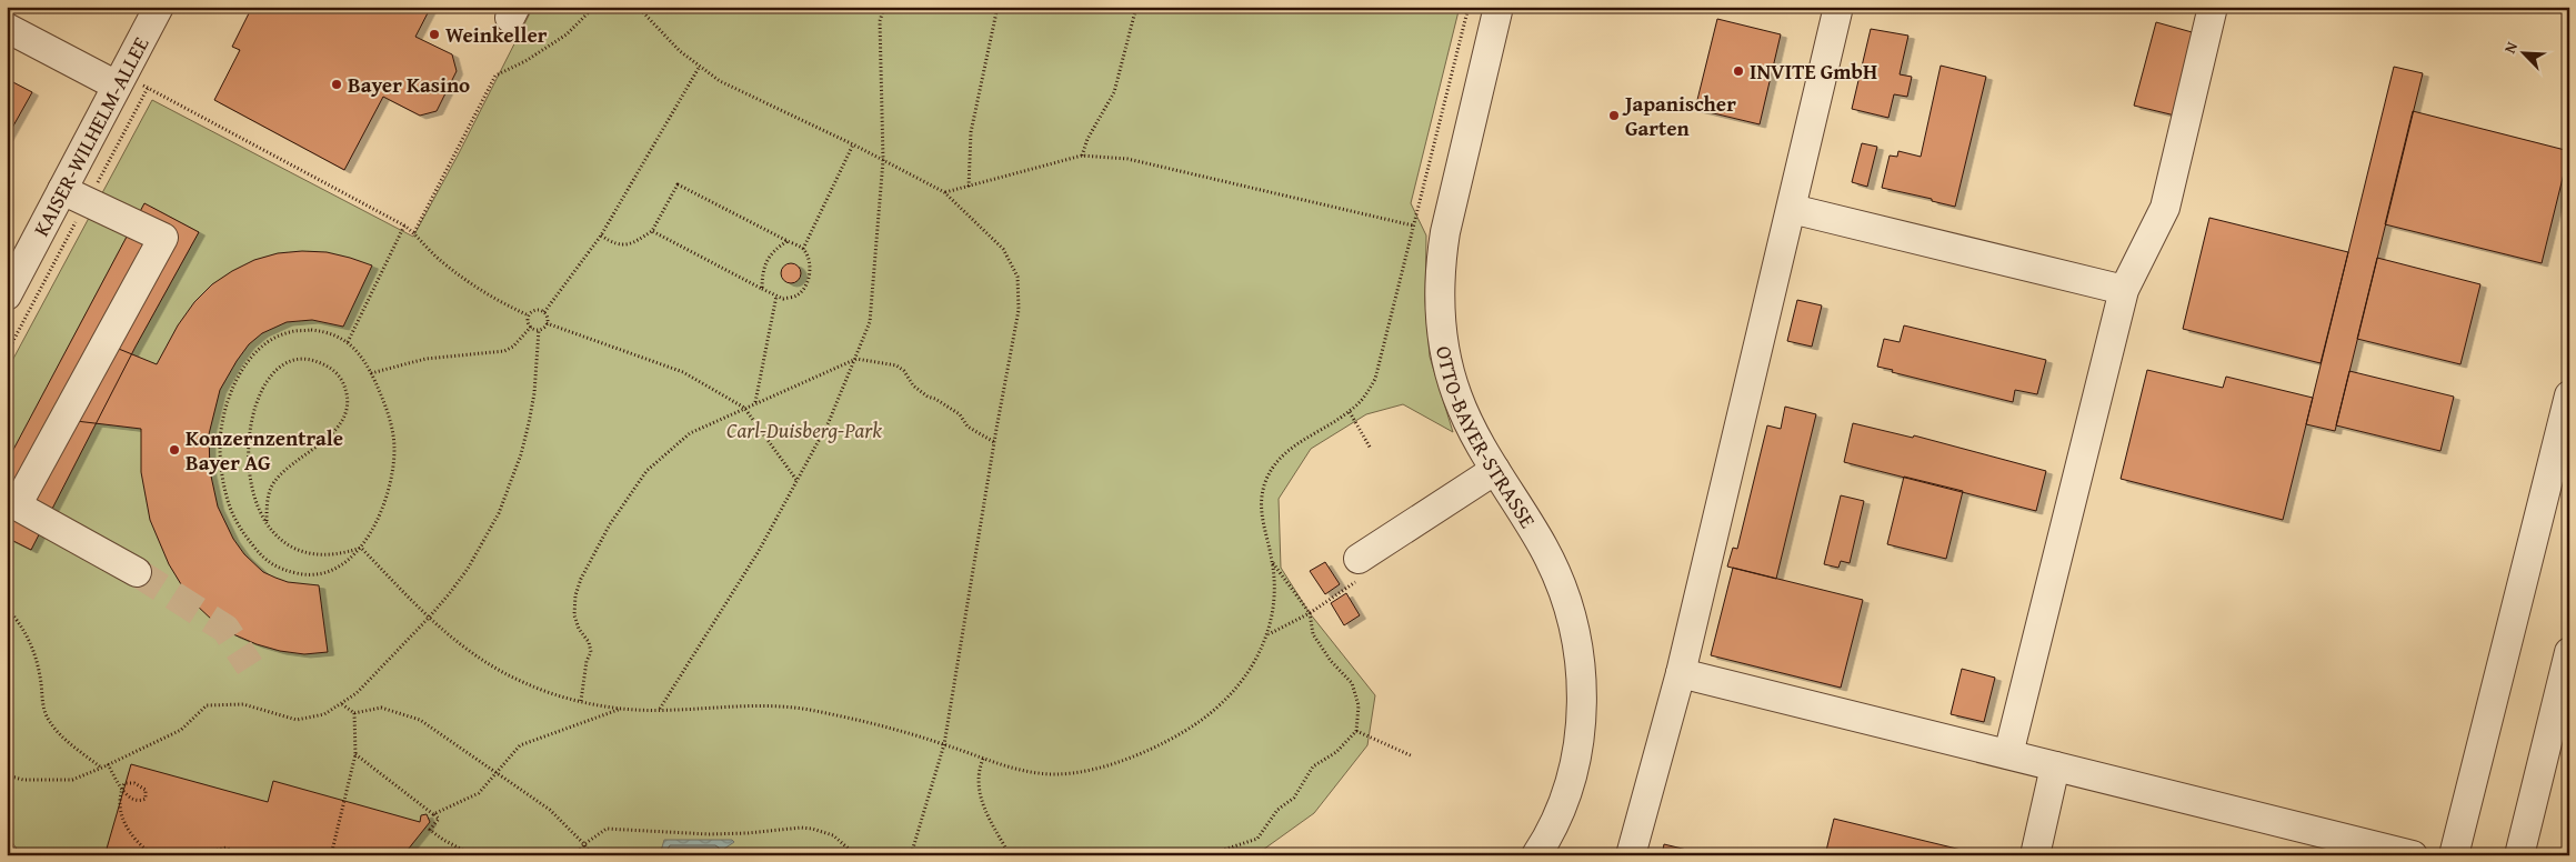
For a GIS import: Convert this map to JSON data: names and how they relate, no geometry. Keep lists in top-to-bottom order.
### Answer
{
  "streets": {
    "street": ["KAISER-WILHELM-ALLEE", "OTTO-BAYER-STRASSE"]
  },
  "parks": ["Carl-Duisberg-Park"],
  "places": [
    "Weinkeller",
    "INVITE GmbH",
    "Bayer Kasino",
    "Japanischer Garten",
    "Konzernzentrale Bayer AG"
  ],
  "north": "top left"
}
